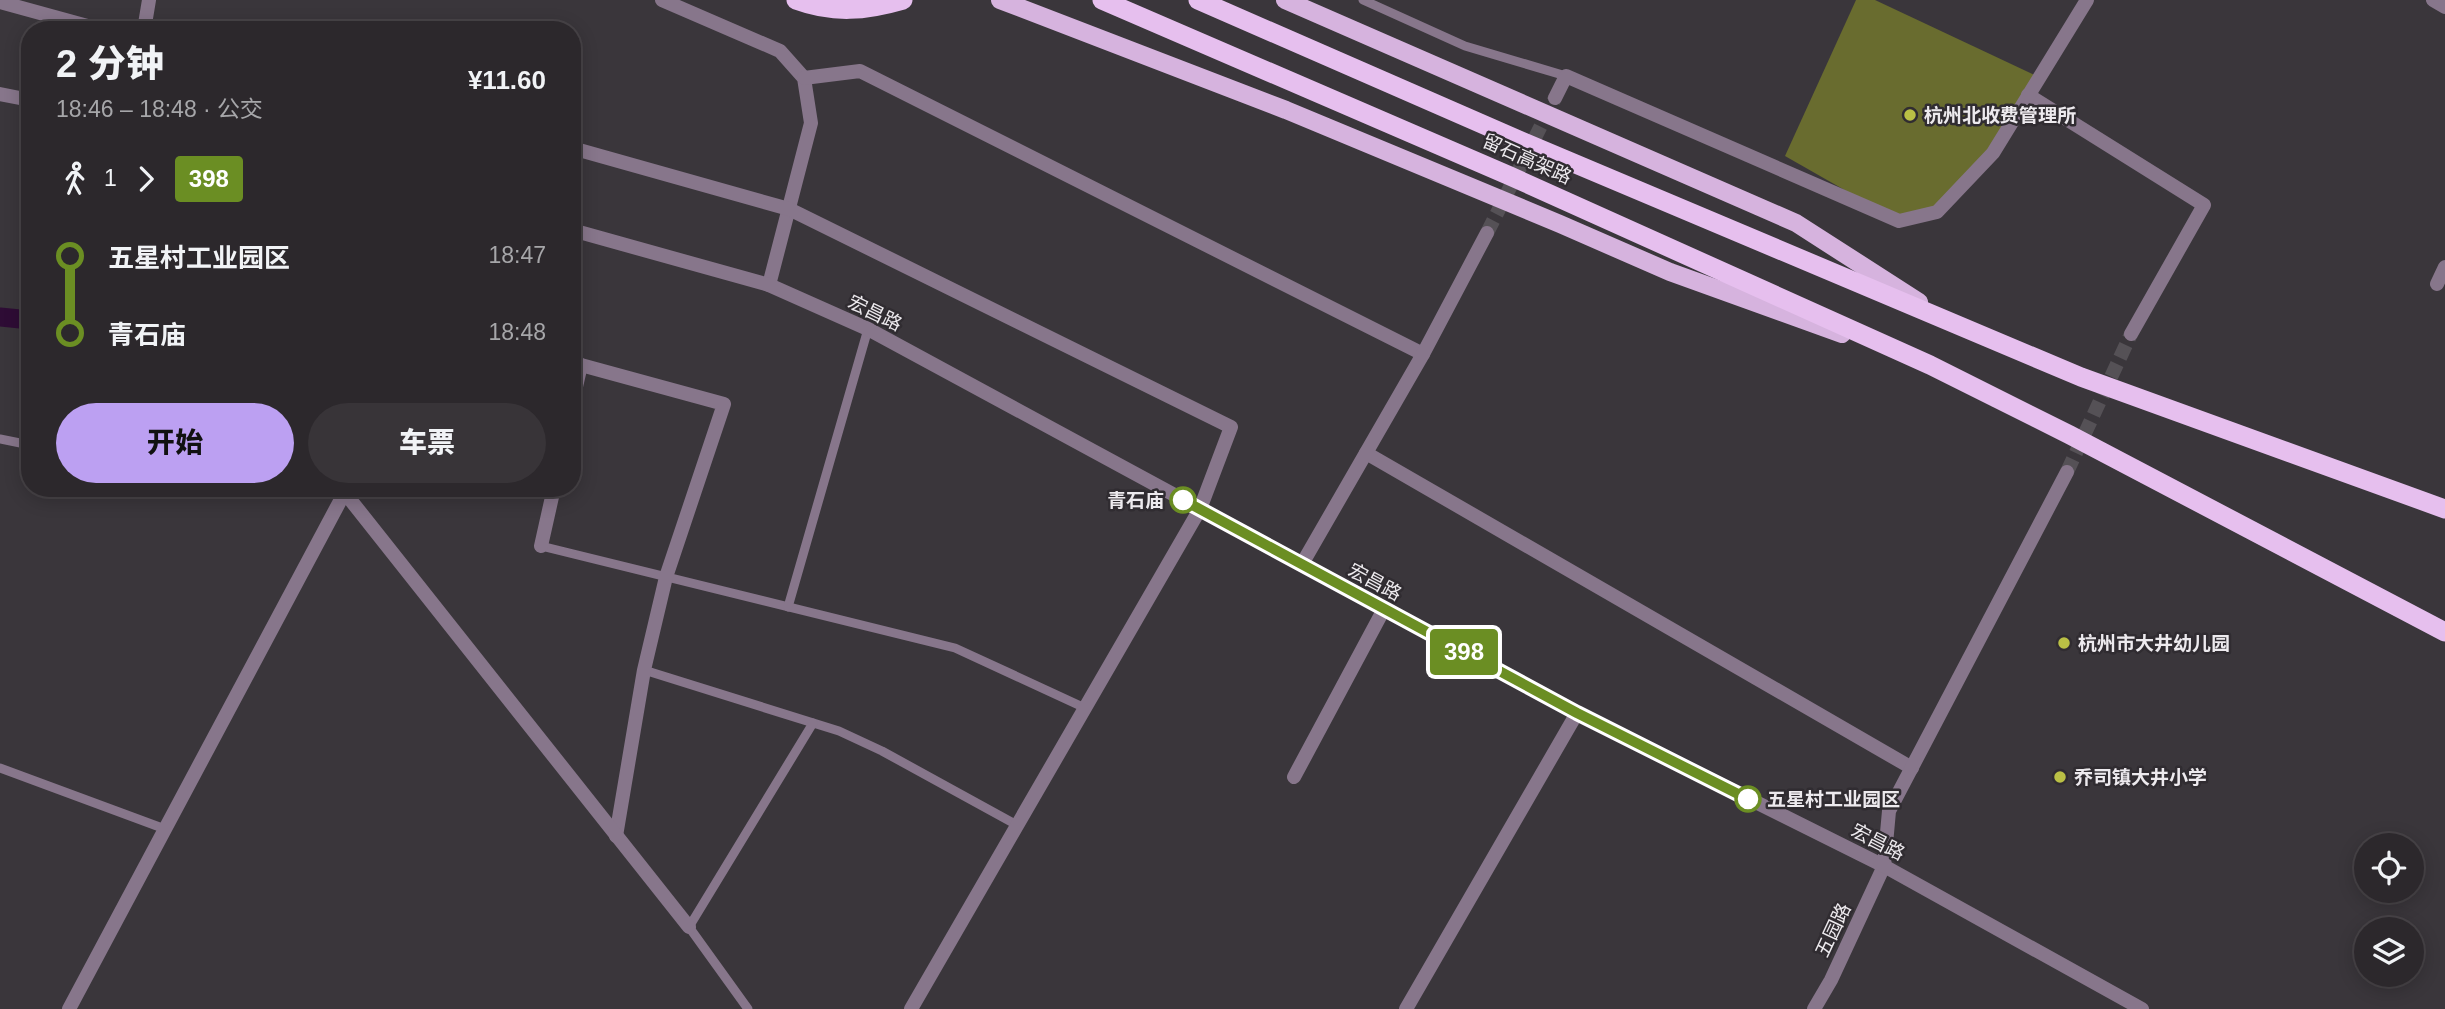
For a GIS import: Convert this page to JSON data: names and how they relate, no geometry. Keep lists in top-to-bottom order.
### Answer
{
  "streets": {
    "highway": ["留石高架路"],
    "street": ["宏昌路", "五园路"]
  },
  "crossings": [
    ["宏昌路", "五园路"]
  ],
  "places": [
    "杭州北收费管理所",
    "青石庙",
    "杭州市大井幼儿园",
    "乔司镇大井小学",
    "五星村工业园区"
  ],
  "lines": ["bus line 398"],
  "page": {
    "on_map": "398",
    "heading": ["2 分钟", "18:46 – 18:48 · 公交", "¥11.60"],
    "legs": ["1", "398"],
    "list": [
      {
        "name": "五星村工业园区",
        "value": "18:47"
      },
      {
        "name": "青石庙",
        "value": "18:48"
      }
    ],
    "buttons": ["开始", "车票"]
  }
}
